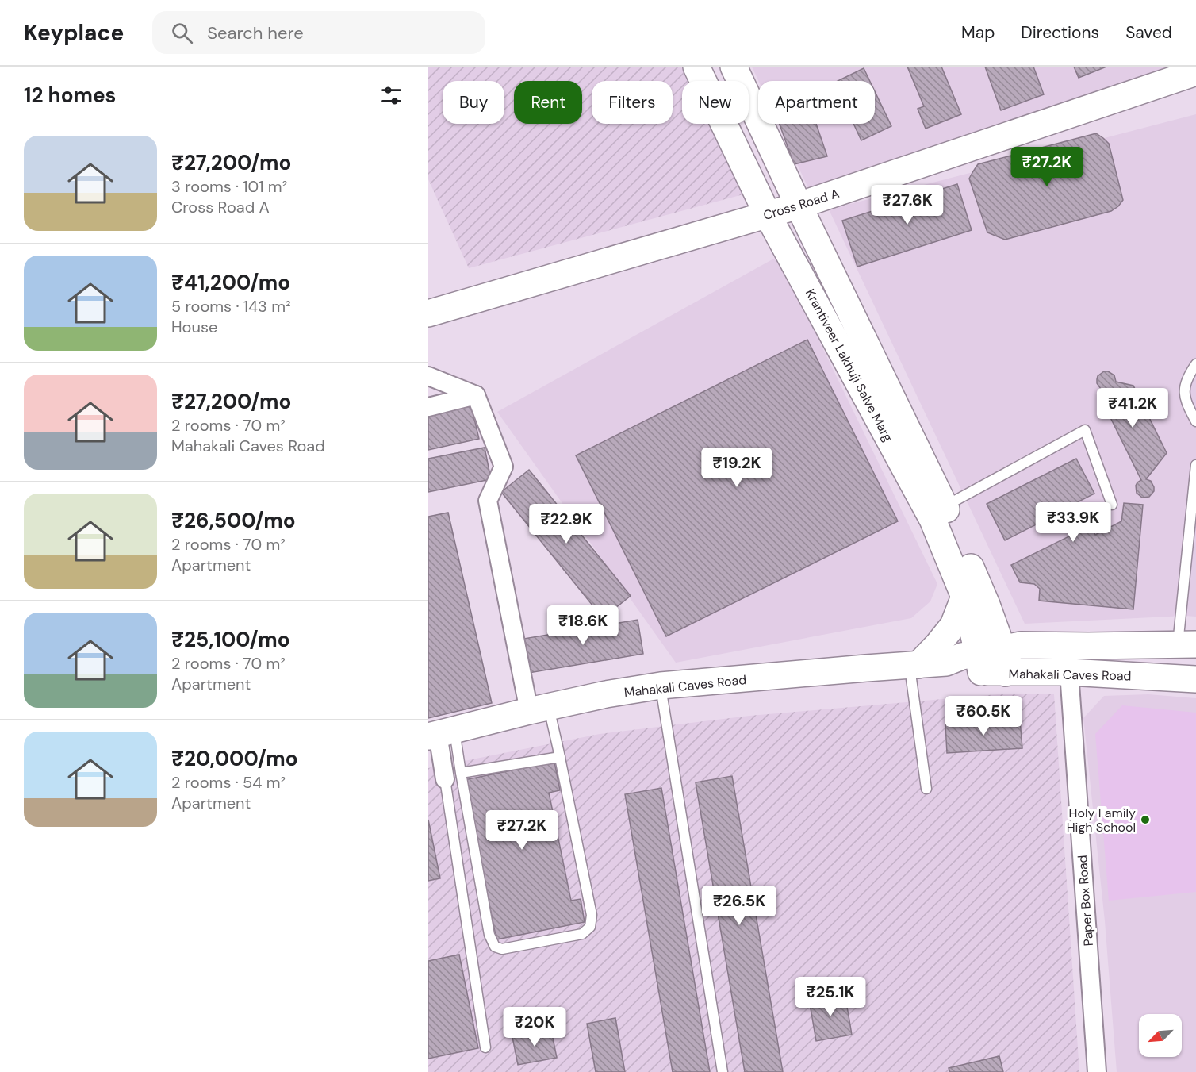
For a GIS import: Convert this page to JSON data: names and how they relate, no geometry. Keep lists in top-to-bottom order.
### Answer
{
  "streets": {
    "main road": ["Cross Road A", "Krantiveer Lakhuji Salve Marg", "Mahakali Caves Road"],
    "street": ["Paper Box Road"]
  },
  "crossings": [
    ["Cross Road A", "Krantiveer Lakhuji Salve Marg"],
    ["Krantiveer Lakhuji Salve Marg", "Mahakali Caves Road"],
    ["Mahakali Caves Road", "Paper Box Road"]
  ],
  "places": ["Holy Family High School"],
  "north": "bottom left",
  "page": {
    "header": "Keyplace",
    "search": "Search here",
    "nav": ["Map", "Directions", "Saved"],
    "heading": "12 homes",
    "chip": [
      "Buy",
      "Rent",
      "Filters",
      "New",
      "Apartment"
    ],
    "list": [
      {
        "name": "₹27,200/mo",
        "note": "3 rooms · 101 m² · Cross Road A"
      },
      {
        "name": "₹41,200/mo",
        "note": "5 rooms · 143 m² · House"
      },
      {
        "name": "₹27,200/mo",
        "note": "2 rooms · 70 m² · Mahakali Caves Road"
      },
      {
        "name": "₹26,500/mo",
        "note": "2 rooms · 70 m² · Apartment"
      },
      {
        "name": "₹25,100/mo",
        "note": "2 rooms · 70 m² · Apartment"
      },
      {
        "name": "₹20,000/mo",
        "note": "2 rooms · 54 m² · Apartment"
      }
    ],
    "price": [
      "₹27.2K",
      "₹27.6K",
      "₹41.2K",
      "₹19.2K",
      "₹33.9K",
      "₹22.9K",
      "₹18.6K",
      "₹60.5K",
      "₹27.2K",
      "₹26.5K",
      "₹25.1K",
      "₹20K"
    ]
  }
}
